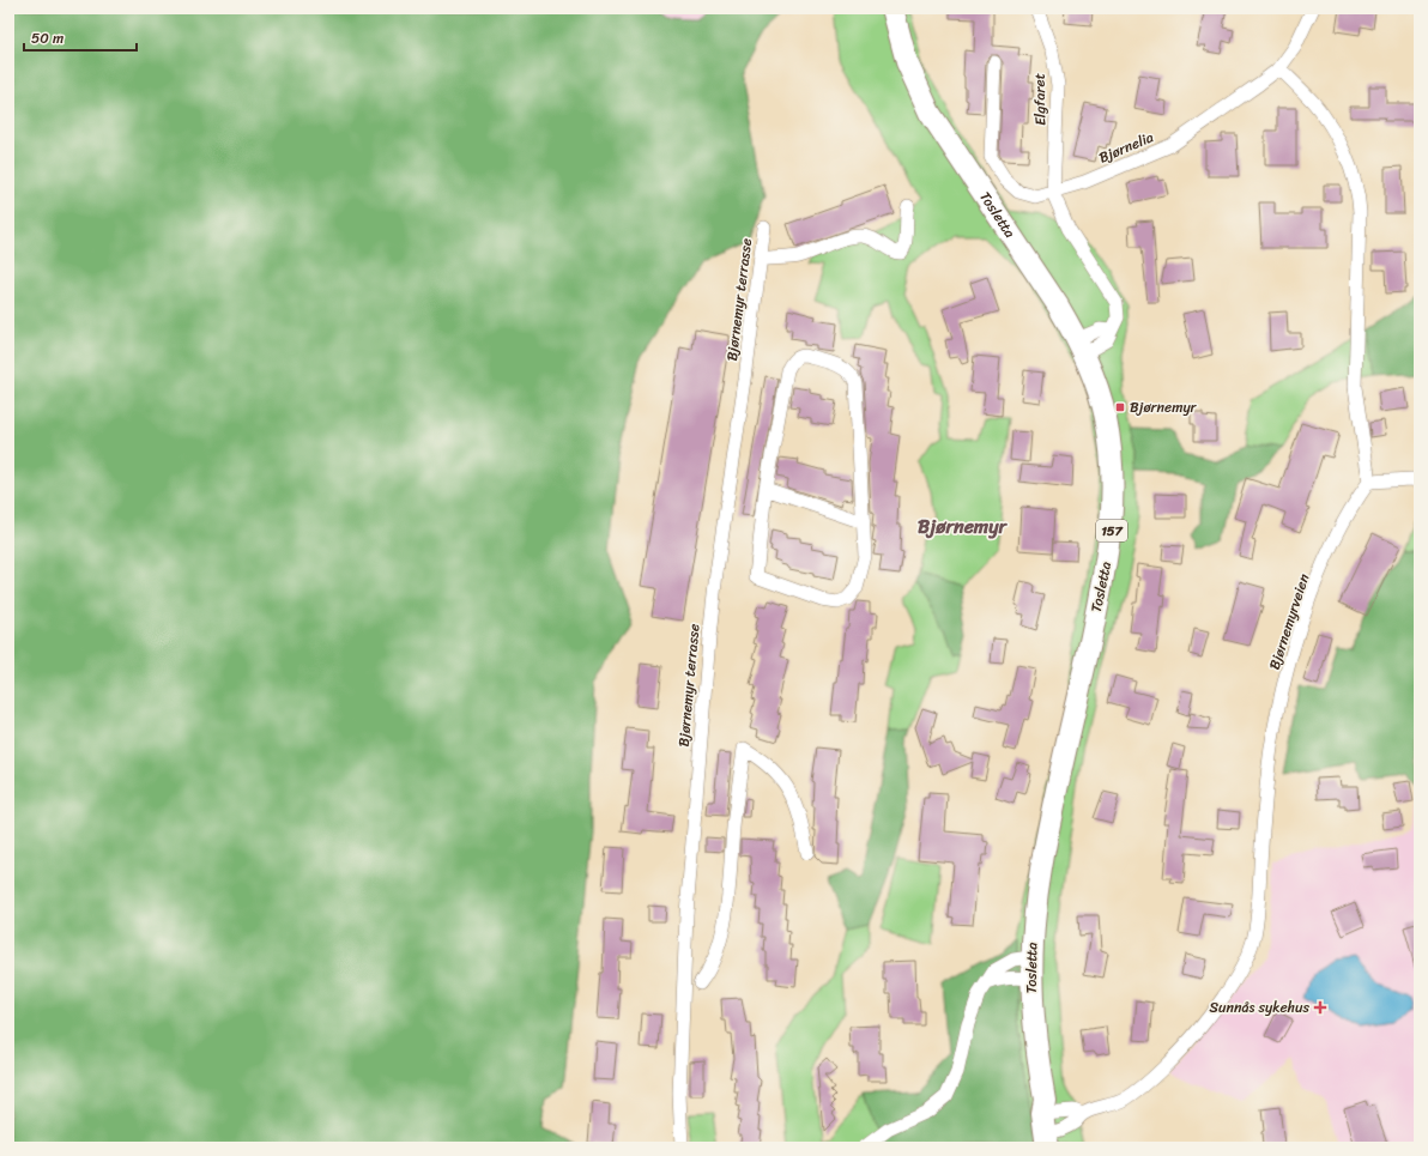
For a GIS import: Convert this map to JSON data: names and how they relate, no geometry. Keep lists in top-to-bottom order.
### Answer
{
  "streets": {
    "main road": ["Tosletta", "157"],
    "street": [
      "Elgfaret",
      "Bjørnelia",
      "Bjørnemyr terrasse",
      "Bjørnemyrveien"
    ]
  },
  "crossings": [
    ["Elgfaret", "Bjørnelia"],
    ["Tosletta", "Bjørnemyrveien"]
  ],
  "districts": ["Bjørnemyr"],
  "places": {
    "transit": ["Bjørnemyr"],
    "health": ["Sunnås sykehus"]
  },
  "scale_bar": "50 m"
}
